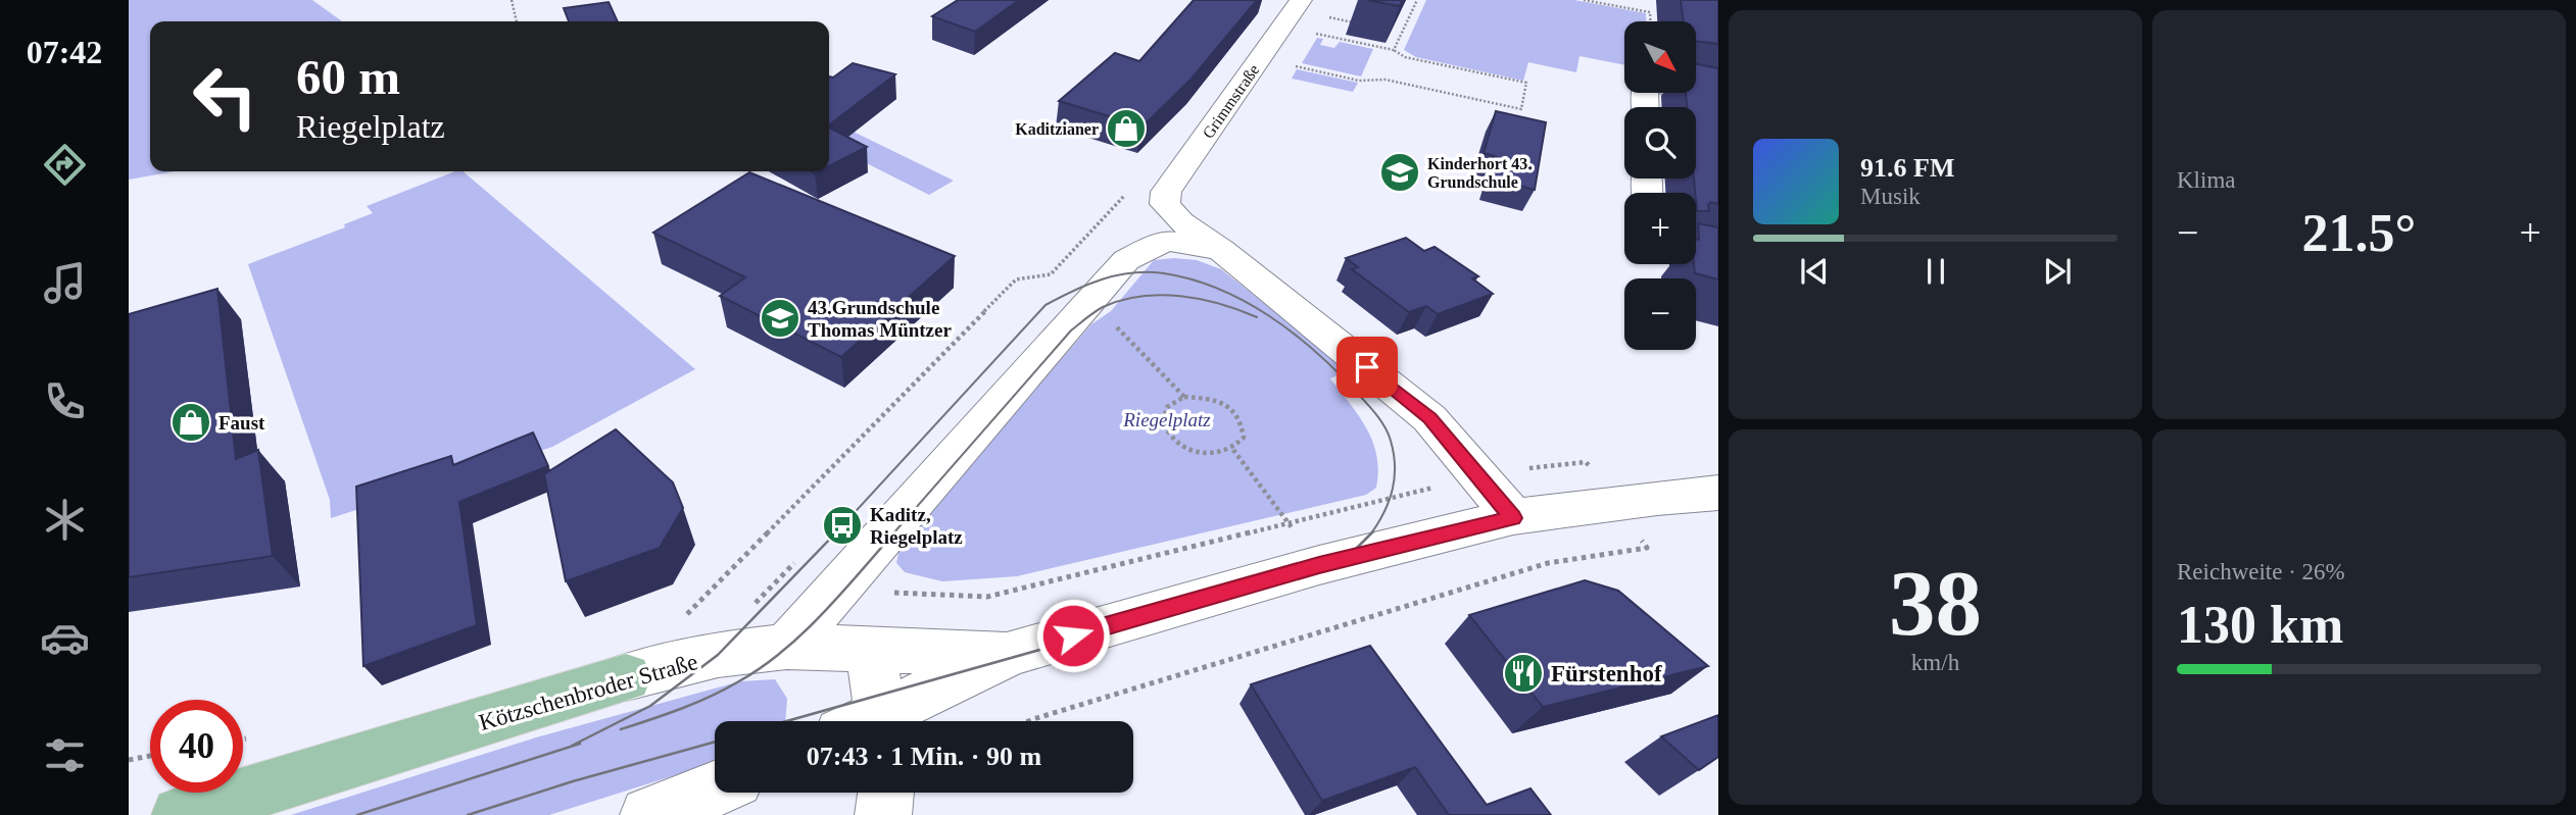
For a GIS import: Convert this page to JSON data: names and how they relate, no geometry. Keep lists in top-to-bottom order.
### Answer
{
  "streets": {
    "main road": ["Kötzschenbroder Straße"],
    "street": ["Grimmstraße"]
  },
  "parks": ["Riegelplatz"],
  "places": {
    "shop": ["Kaditzianer", "Faust"],
    "school or university": ["Kinderhort 43. Grundschule", "43.Grundschule Thomas Müntzer"],
    "bus stop": ["Kaditz, Riegelplatz"],
    "restaurant": ["Fürstenhof"]
  },
  "north": "bottom right",
  "page": {
    "tabs": "07:42",
    "tile": [
      "Klima",
      ["38", "km/h"],
      ["Reichweite · 26%", "130 km"]
    ],
    "map_buttons": ["+", "−"],
    "turn": ["60 m", "Riegelplatz"],
    "song": ["91.6 FM", "Musik"],
    "heat": ["−", "21.5°", "+"],
    "limit": "40",
    "trip": "07:43 · 1 Min. · 90 m"
  }
}
